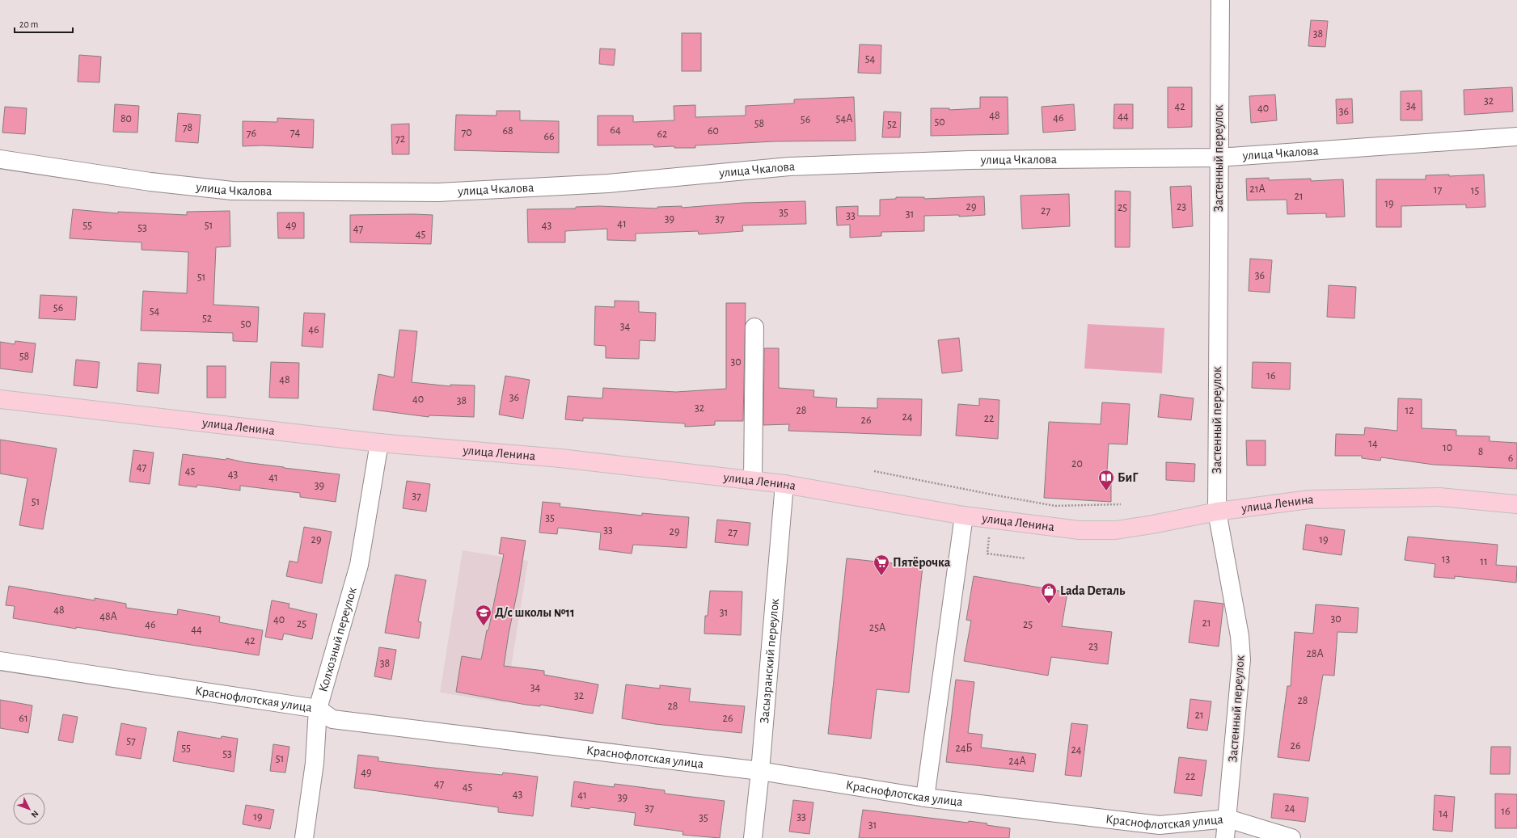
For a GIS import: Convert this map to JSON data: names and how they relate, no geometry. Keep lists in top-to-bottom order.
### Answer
{
  "streets": {
    "main road": ["улица Ленина"],
    "street": [
      "улица Чкалова",
      "Застенный переулок",
      "Колхозный переулок",
      "Засызранский переулок",
      "Краснофлотская улица"
    ]
  },
  "crossings": [
    ["улица Чкалова", "Застенный переулок"],
    ["Застенный переулок", "улица Ленина"],
    ["Застенный переулок", "Краснофлотская улица"],
    ["улица Ленина", "Колхозный переулок"],
    ["улица Ленина", "Засызранский переулок"],
    ["Колхозный переулок", "Краснофлотская улица"],
    ["Засызранский переулок", "Краснофлотская улица"]
  ],
  "places": {
    "library": ["БиГ"],
    "supermarket": ["Пятёрочка"],
    "shop": ["Lada Dеталь"],
    "school or university": ["Д/с школы №11"]
  },
  "house_numbers": [
    "38",
    "54",
    "32",
    "34",
    "42",
    "40",
    "36",
    "48",
    "44",
    "46",
    "80",
    "54А",
    "56",
    "50",
    "58",
    "52",
    "78",
    "64",
    "68",
    "60",
    "74",
    "70",
    "76",
    "62",
    "66",
    "72",
    "21А",
    "17",
    "15",
    "21",
    "19",
    "29",
    "23",
    "25",
    "27",
    "35",
    "31",
    "33",
    "39",
    "37",
    "41",
    "55",
    "51",
    "49",
    "43",
    "53",
    "47",
    "45",
    "36",
    "51",
    "56",
    "54",
    "52",
    "50",
    "34",
    "46",
    "58",
    "30",
    "16",
    "48",
    "36",
    "40",
    "38",
    "32",
    "28",
    "12",
    "24",
    "22",
    "26",
    "14",
    "10",
    "8",
    "6",
    "20",
    "47",
    "45",
    "43",
    "41",
    "39",
    "37",
    "51",
    "35",
    "33",
    "29",
    "27",
    "29",
    "19",
    "13",
    "11",
    "48",
    "31",
    "48А",
    "30",
    "40",
    "21",
    "25",
    "46",
    "25",
    "25А",
    "44",
    "42",
    "23",
    "28А",
    "38",
    "34",
    "32",
    "28",
    "28",
    "21",
    "61",
    "26",
    "57",
    "26",
    "55",
    "24Б",
    "24",
    "53",
    "51",
    "24А",
    "49",
    "22",
    "47",
    "45",
    "43",
    "41",
    "39",
    "37",
    "24",
    "16",
    "14",
    "19",
    "33",
    "35",
    "31"
  ],
  "scale_bar": "20 m",
  "north": "bottom right"
}
